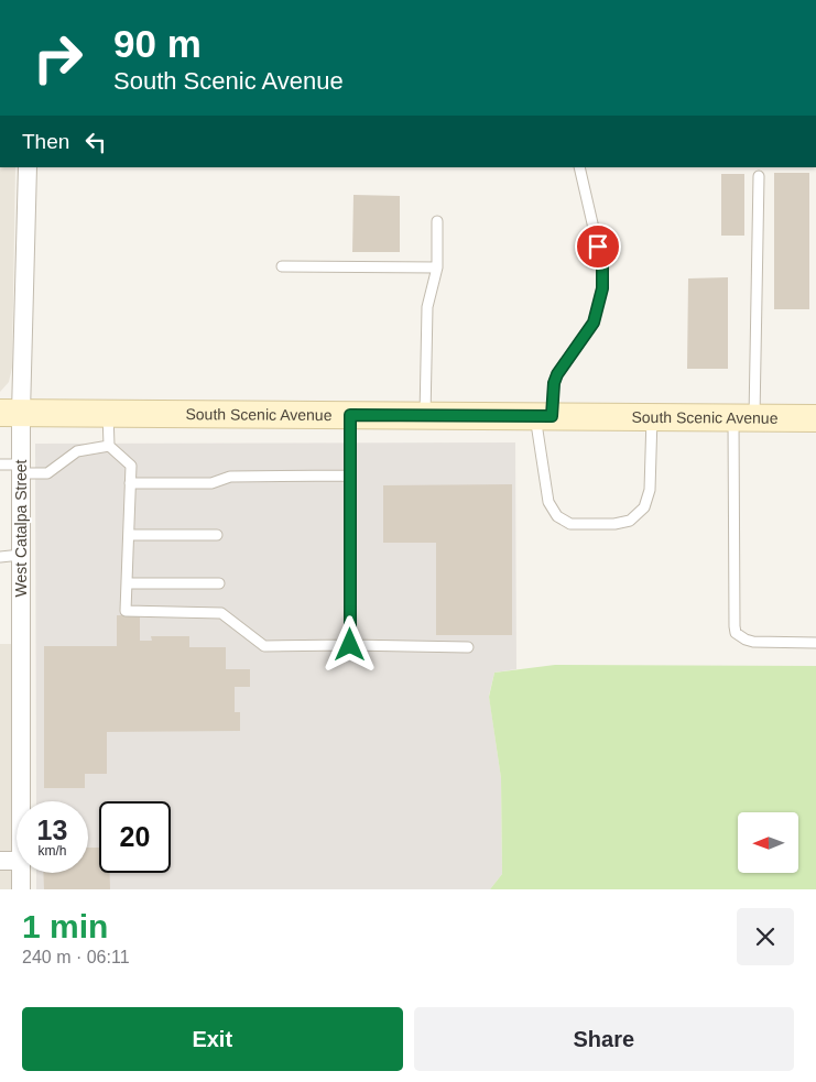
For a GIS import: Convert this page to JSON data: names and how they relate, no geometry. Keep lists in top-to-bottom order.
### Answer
{
  "streets": {
    "main road": ["South Scenic Avenue"],
    "street": ["West Catalpa Street"]
  },
  "crossings": [
    ["South Scenic Avenue", "West Catalpa Street"]
  ],
  "north": "left",
  "page": {
    "turn": ["90 m", "South Scenic Avenue"],
    "then": "Then",
    "speed": "13 km/h",
    "limit": "20",
    "heading": ["1 min", "240 m · 06:11"],
    "buttons": ["Exit", "Share"]
  }
}
